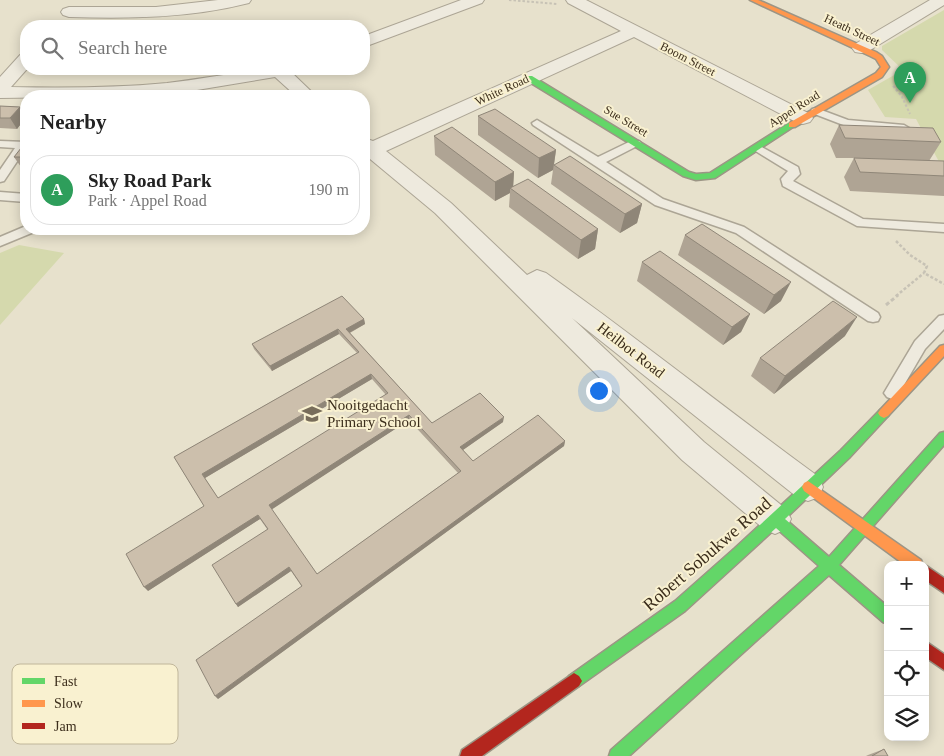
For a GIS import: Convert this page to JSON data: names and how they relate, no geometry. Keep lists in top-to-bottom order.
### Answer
{
  "streets": {
    "main road": [
      "Heath Street",
      "Appel Road",
      "Sue Street",
      "Robert Sobukwe Road"
    ],
    "street": ["Boom Street", "White Road", "Heilbot Road"]
  },
  "crossings": [
    ["Heath Street", "Appel Road"],
    ["Boom Street", "White Road"],
    ["Boom Street", "Appel Road"],
    ["White Road", "Sue Street"],
    ["Appel Road", "Sue Street"],
    ["Heilbot Road", "Robert Sobukwe Road"]
  ],
  "places": {
    "school or university": ["Nooitgedacht Primary School"]
  },
  "legend": ["Fast", "Slow", "Jam"],
  "page": {
    "search": "Search here",
    "pins": "A",
    "heading": "Nearby",
    "list": [
      {
        "mark": "A",
        "name": "Sky Road Park",
        "note": "Park · Appel Road",
        "value": "190 m"
      }
    ],
    "map_buttons": ["+", "−"]
  }
}
